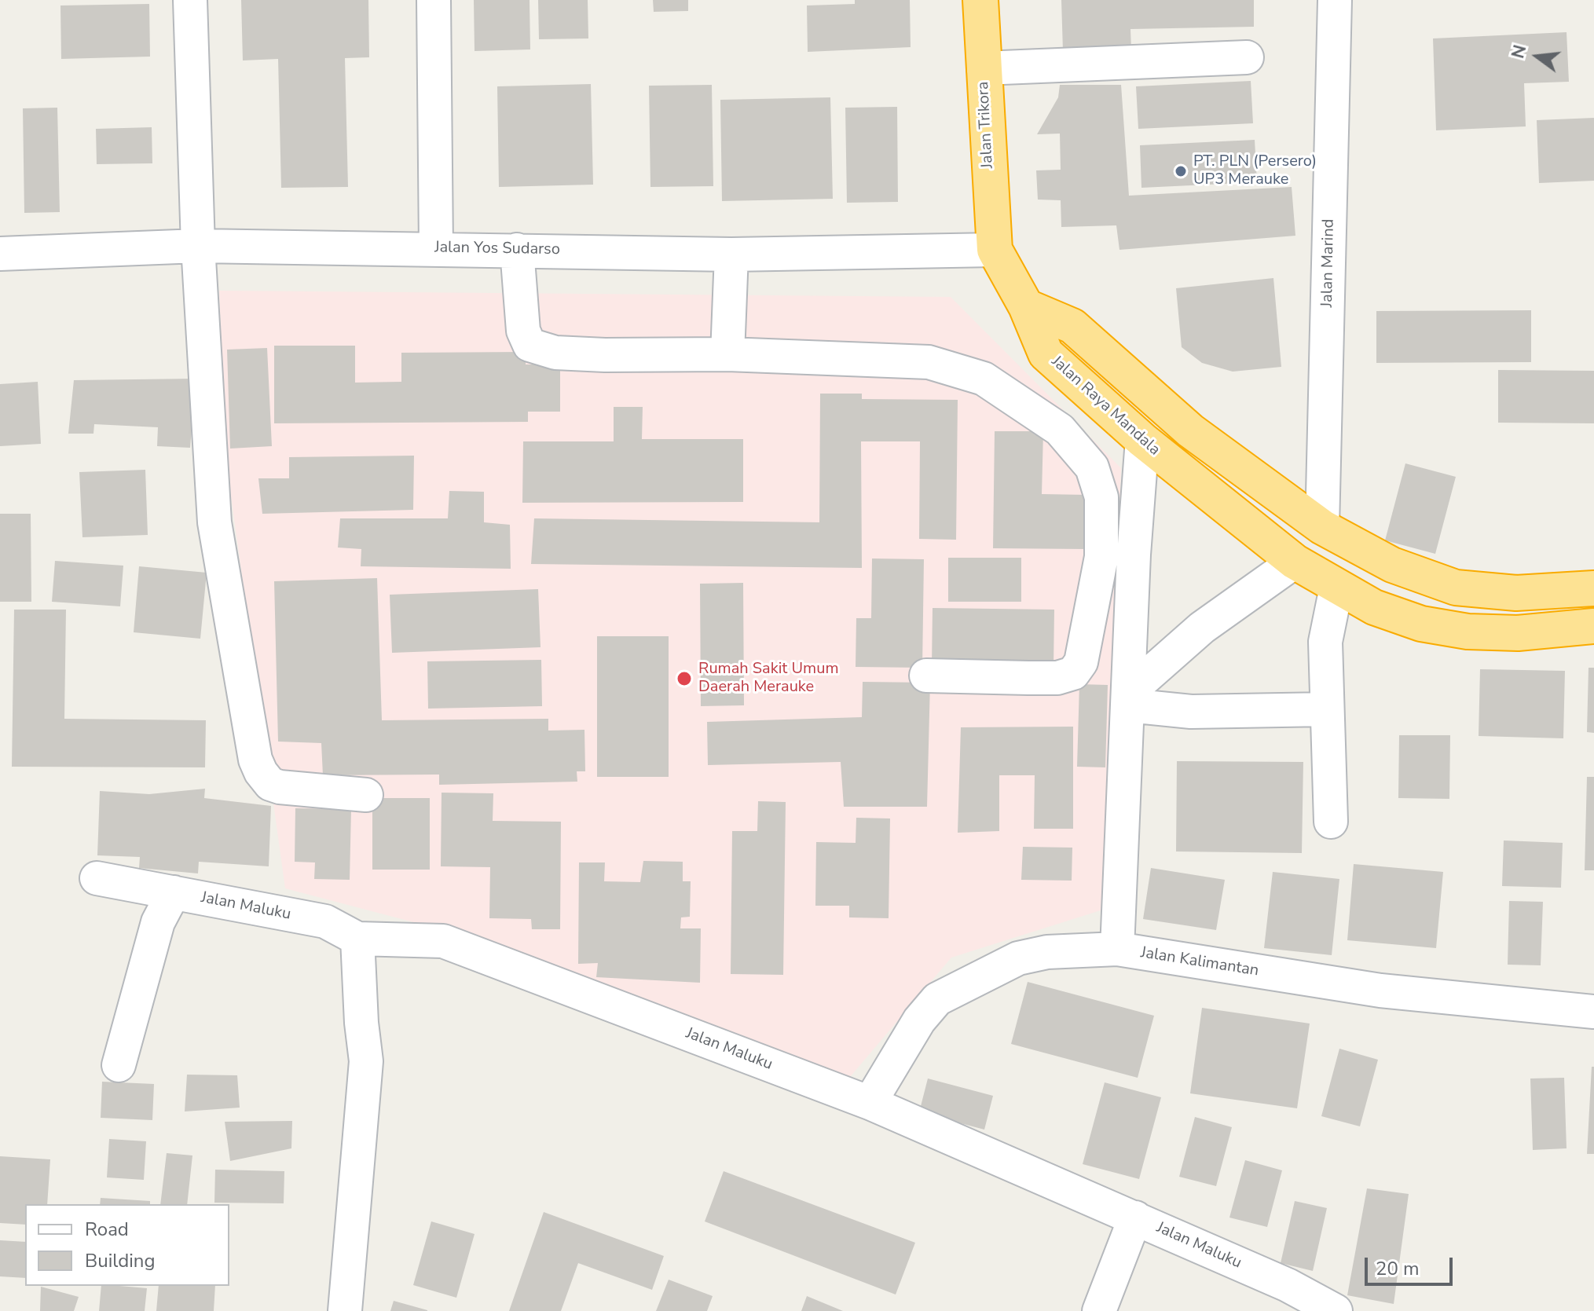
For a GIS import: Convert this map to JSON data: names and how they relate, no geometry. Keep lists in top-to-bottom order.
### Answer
{
  "streets": {
    "highway": ["Jalan Trikora", "Jalan Raya Mandala"],
    "street": [
      "Jalan Yos Sudarso",
      "Jalan Marind",
      "Jalan Maluku",
      "Jalan Kalimantan"
    ]
  },
  "crossings": [
    ["Jalan Trikora", "Jalan Yos Sudarso"],
    ["Jalan Trikora", "Jalan Raya Mandala"],
    ["Jalan Yos Sudarso", "Jalan Raya Mandala"],
    ["Jalan Maluku", "Jalan Kalimantan"]
  ],
  "places": ["PT. PLN (Persero) UP3 Merauke", "Rumah Sakit Umum Daerah Merauke"],
  "legend": ["Road", "Building"],
  "scale_bar": "20 m",
  "north": "left"
}
